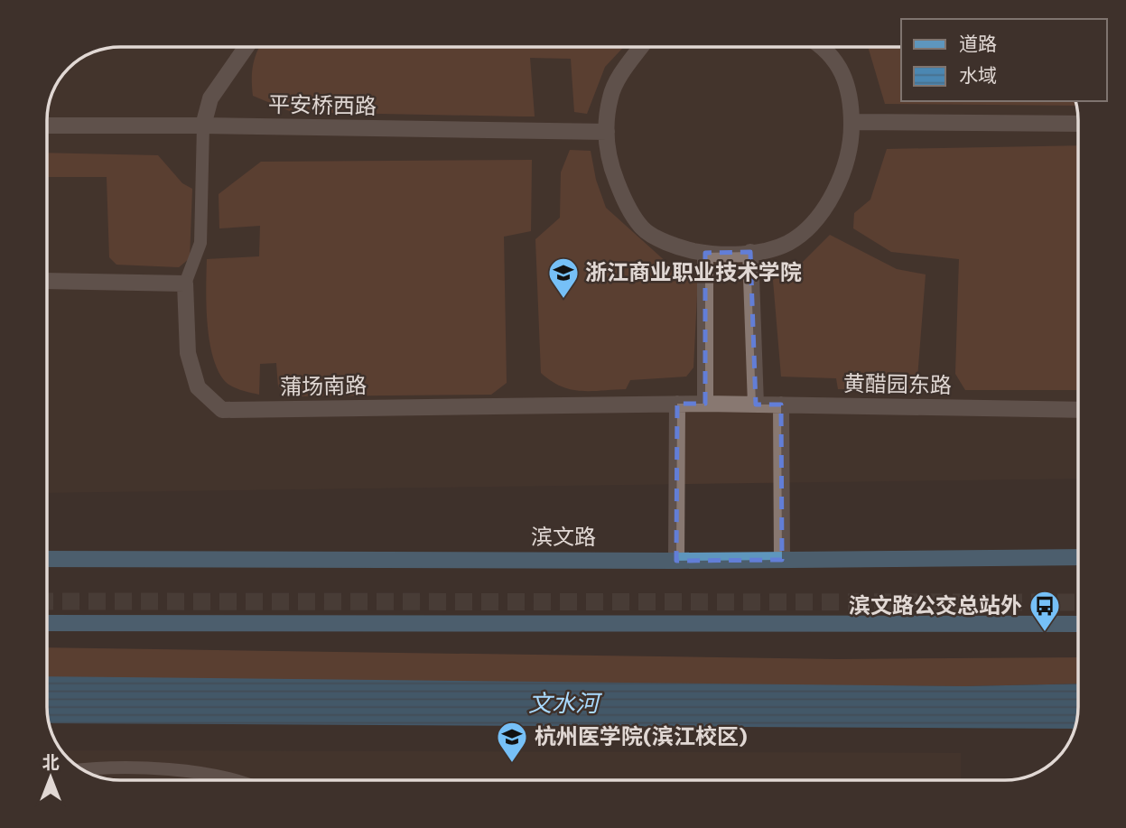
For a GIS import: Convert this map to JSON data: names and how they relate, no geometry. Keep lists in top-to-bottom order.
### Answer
{
  "streets": {
    "main road": ["滨文路"],
    "street": ["平安桥西路", "黄醋园东路", "蒲场南路"]
  },
  "crossings": [
    ["黄醋园东路", "蒲场南路"]
  ],
  "water": ["文水河"],
  "places": {
    "school or university": ["浙江商业职业技术学院", "杭州医学院(滨江校区)"],
    "bus stop": ["滨文路公交总站外"]
  },
  "legend": ["道路", "水域"],
  "north": "top"
}
